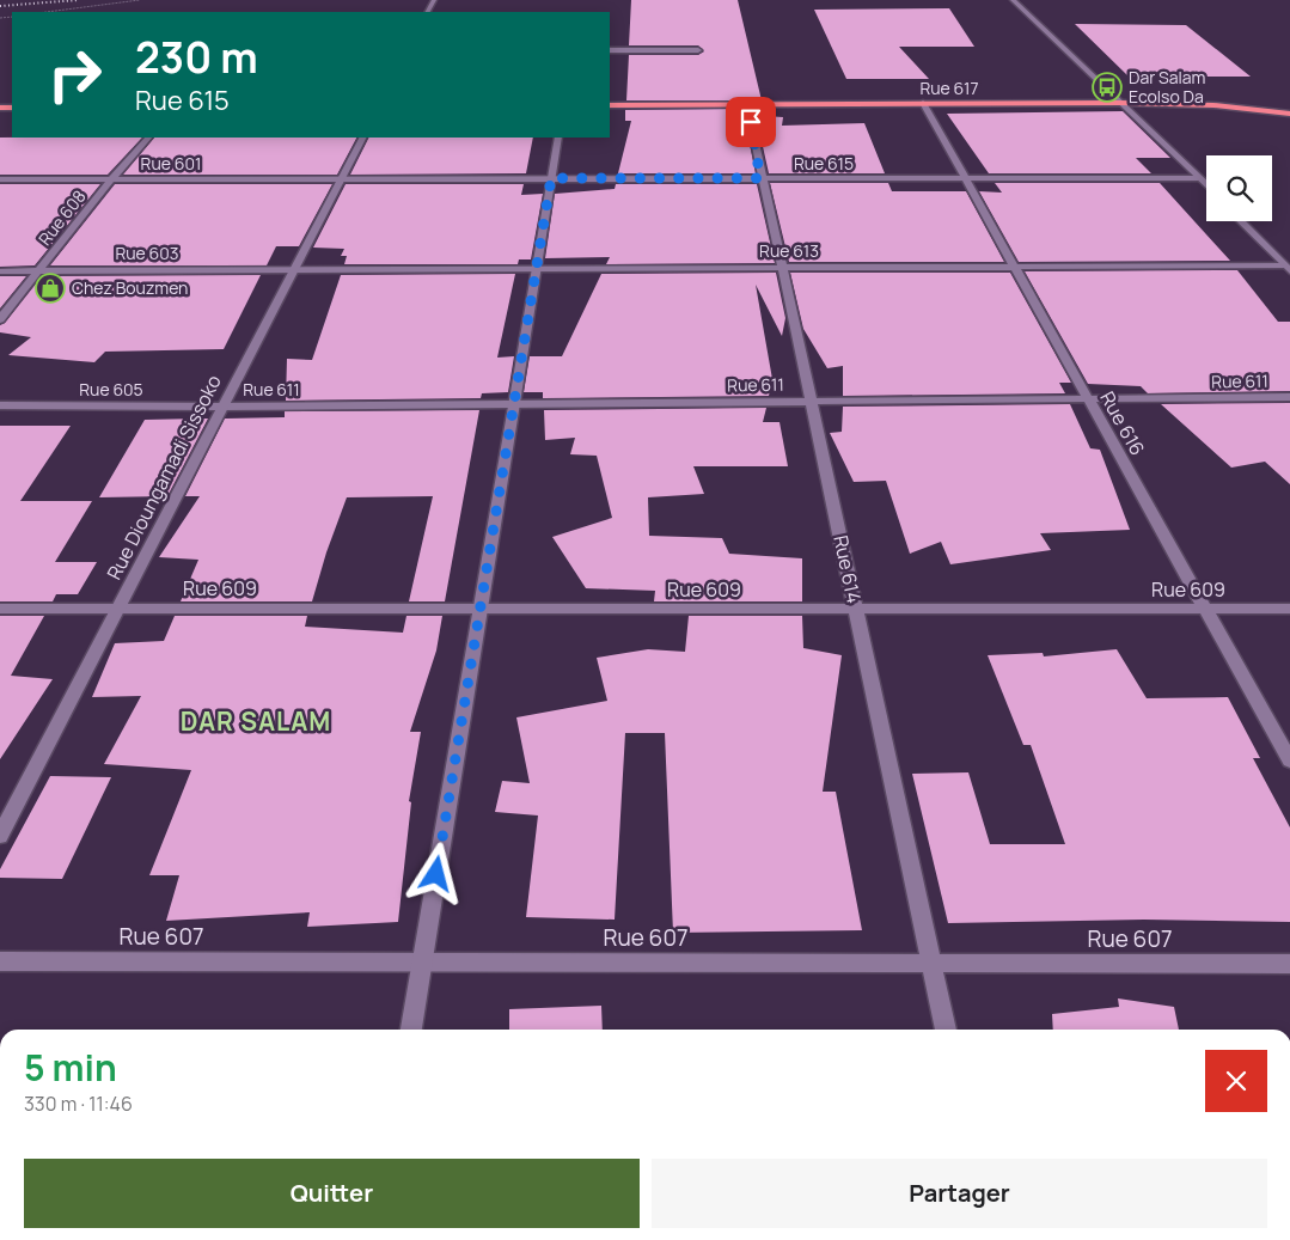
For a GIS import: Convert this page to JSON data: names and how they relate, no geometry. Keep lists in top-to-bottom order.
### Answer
{
  "streets": {
    "highway": ["Rue 617"],
    "street": [
      "Rue 601",
      "Rue 615",
      "Rue 608",
      "Rue 613",
      "Rue 603",
      "Rue 611",
      "Rue 605",
      "Rue 616",
      "Rue Dioungamadi Sissoko",
      "Rue 614",
      "Rue 609",
      "Rue 607"
    ]
  },
  "crossings": [
    ["Rue 617", "Rue 616"],
    ["Rue 617", "Rue 614"],
    ["Rue 601", "Rue 615"],
    ["Rue 601", "Rue 608"],
    ["Rue 601", "Rue Dioungamadi Sissoko"],
    ["Rue 615", "Rue 616"],
    ["Rue 615", "Rue Dioungamadi Sissoko"],
    ["Rue 615", "Rue 614"],
    ["Rue 608", "Rue 603"],
    ["Rue 613", "Rue 603"],
    ["Rue 613", "Rue 616"],
    ["Rue 613", "Rue Dioungamadi Sissoko"],
    ["Rue 613", "Rue 614"],
    ["Rue 603", "Rue Dioungamadi Sissoko"],
    ["Rue 611", "Rue 605"],
    ["Rue 611", "Rue 616"],
    ["Rue 611", "Rue Dioungamadi Sissoko"],
    ["Rue 611", "Rue 614"],
    ["Rue 605", "Rue Dioungamadi Sissoko"],
    ["Rue 616", "Rue 609"],
    ["Rue Dioungamadi Sissoko", "Rue 609"],
    ["Rue 614", "Rue 609"],
    ["Rue 614", "Rue 607"]
  ],
  "districts": ["DAR SALAM"],
  "places": {
    "bus stop": ["Dar Salam Ecolso Da"],
    "shop": ["Chez Bouzmen"]
  },
  "page": {
    "turn": ["230 m", "Rue 615"],
    "heading": ["5 min", "330 m · 11:46"],
    "buttons": ["Quitter", "Partager"]
  }
}
